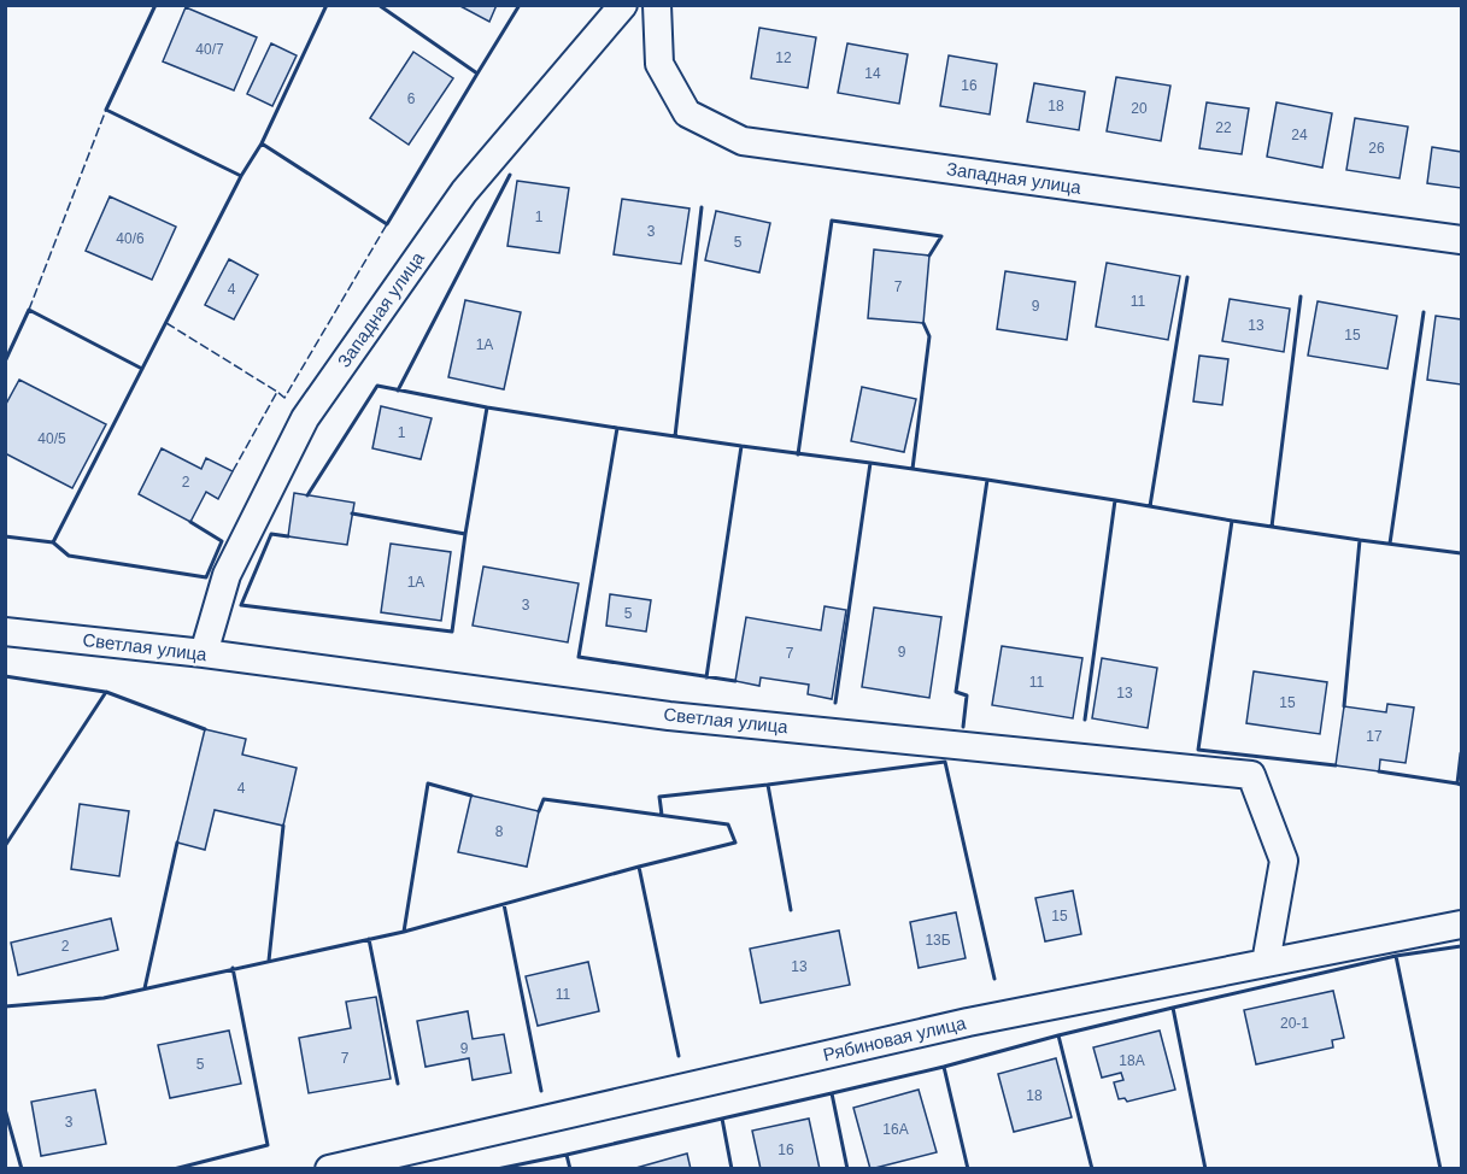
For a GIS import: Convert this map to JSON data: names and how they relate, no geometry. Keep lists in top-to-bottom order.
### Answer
{
  "streets": {
    "street": ["Западная улица", "Светлая улица", "Рябиновая улица"]
  },
  "crossings": [
    ["Западная улица", "Светлая улица"],
    ["Светлая улица", "Рябиновая улица"]
  ],
  "house_numbers": [
    "40/7",
    "12",
    "14",
    "16",
    "6",
    "18",
    "20",
    "22",
    "24",
    "26",
    "1",
    "3",
    "40/6",
    "5",
    "7",
    "4",
    "11",
    "9",
    "13",
    "15",
    "1А",
    "1",
    "40/5",
    "2",
    "1А",
    "3",
    "5",
    "9",
    "7",
    "11",
    "13",
    "15",
    "17",
    "4",
    "8",
    "15",
    "13Б",
    "2",
    "13",
    "11",
    "20-1",
    "9",
    "7",
    "18А",
    "5",
    "18",
    "3",
    "16А",
    "16"
  ]
}
